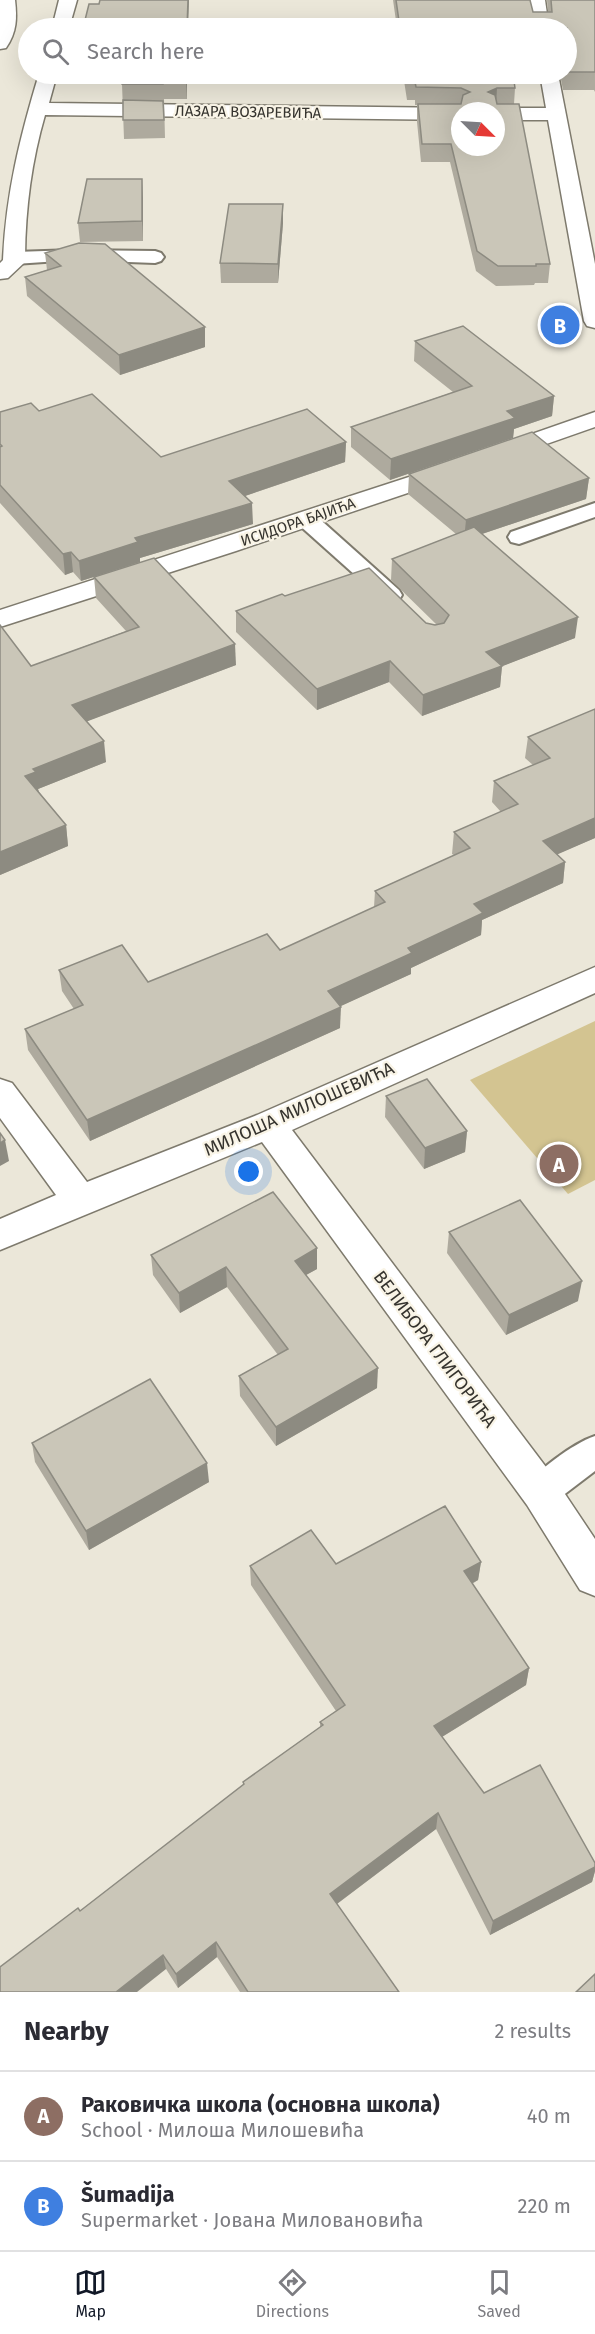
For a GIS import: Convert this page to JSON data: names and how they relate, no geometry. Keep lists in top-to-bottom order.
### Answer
{
  "streets": {
    "main road": [
      "ЛАЗАРА ВОЗАРЕВИЋА",
      "ИСИДОРА БАЈИЋА",
      "МИЛОША МИЛОШЕВИЋА",
      "ВЕЛИБОРА ГЛИГОРИЋА"
    ]
  },
  "crossings": [
    ["МИЛОША МИЛОШЕВИЋА", "ВЕЛИБОРА ГЛИГОРИЋА"]
  ],
  "north": "bottom right",
  "page": {
    "search": "Search here",
    "pins": ["B", "A"],
    "heading": ["Nearby", "2 results"],
    "list": [
      {
        "mark": "A",
        "name": "Раковичка школа (основна школа)",
        "note": "School · Милоша Милошевића",
        "value": "40 m"
      },
      {
        "mark": "B",
        "name": "Šumadija",
        "note": "Supermarket · Јована Миловановића",
        "value": "220 m"
      }
    ],
    "nav": ["Map", "Directions", "Saved"]
  }
}
